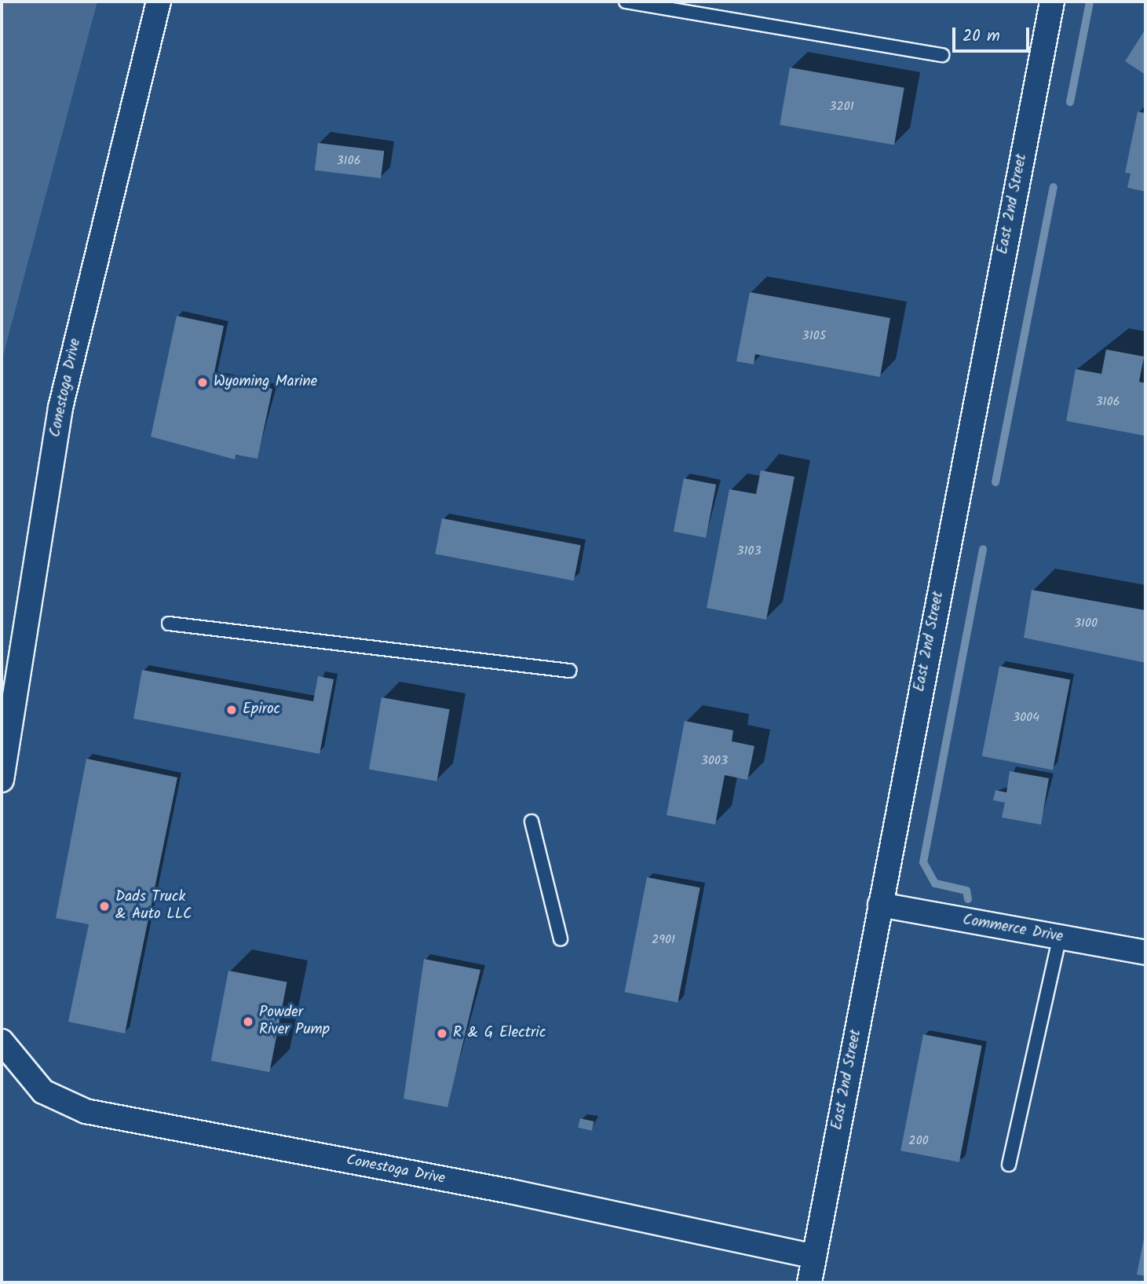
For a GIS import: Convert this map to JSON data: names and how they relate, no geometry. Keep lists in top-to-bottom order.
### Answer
{
  "streets": {
    "street": ["East 2nd Street", "Conestoga Drive", "Commerce Drive"]
  },
  "crossings": [
    ["East 2nd Street", "Conestoga Drive"],
    ["East 2nd Street", "Commerce Drive"]
  ],
  "places": [
    "Wyoming Marine",
    "Epiroc",
    "Dads Truck & Auto LLC",
    "Powder River Pump",
    "R & G Electric"
  ],
  "house_numbers": [
    "3201",
    "3106",
    "3105",
    "3106",
    "3103",
    "3100",
    "3004",
    "3003",
    "2901",
    "200"
  ],
  "scale_bar": "20 m"
}
